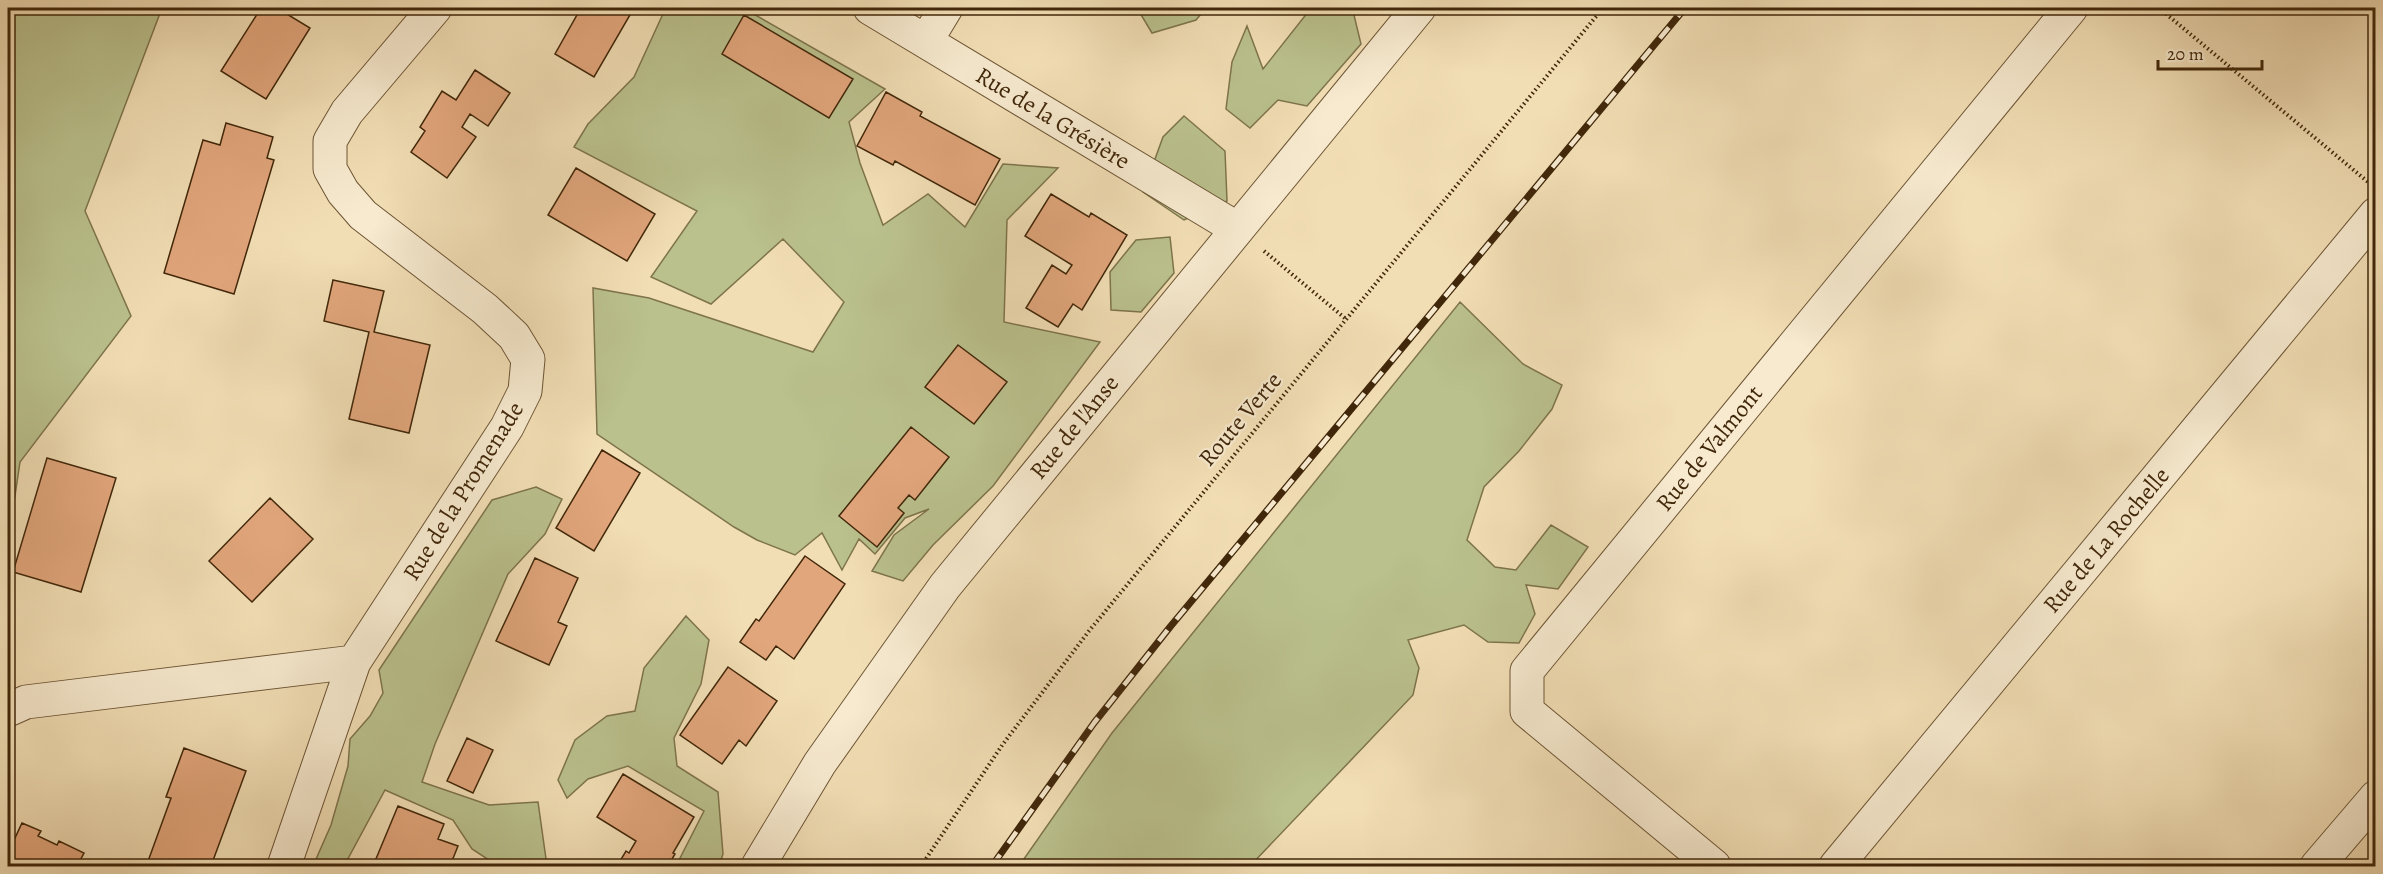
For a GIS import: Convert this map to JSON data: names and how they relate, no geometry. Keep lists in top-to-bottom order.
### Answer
{
  "streets": {
    "street": [
      "Rue de la Grésière",
      "Rue de l'Anse",
      "Rue de Valmont",
      "Rue de la Promenade",
      "Rue de La Rochelle"
    ],
    "path": ["Route Verte"]
  },
  "crossings": [
    ["Rue de la Grésière", "Rue de l'Anse"]
  ],
  "scale_bar": "20 m"
}
